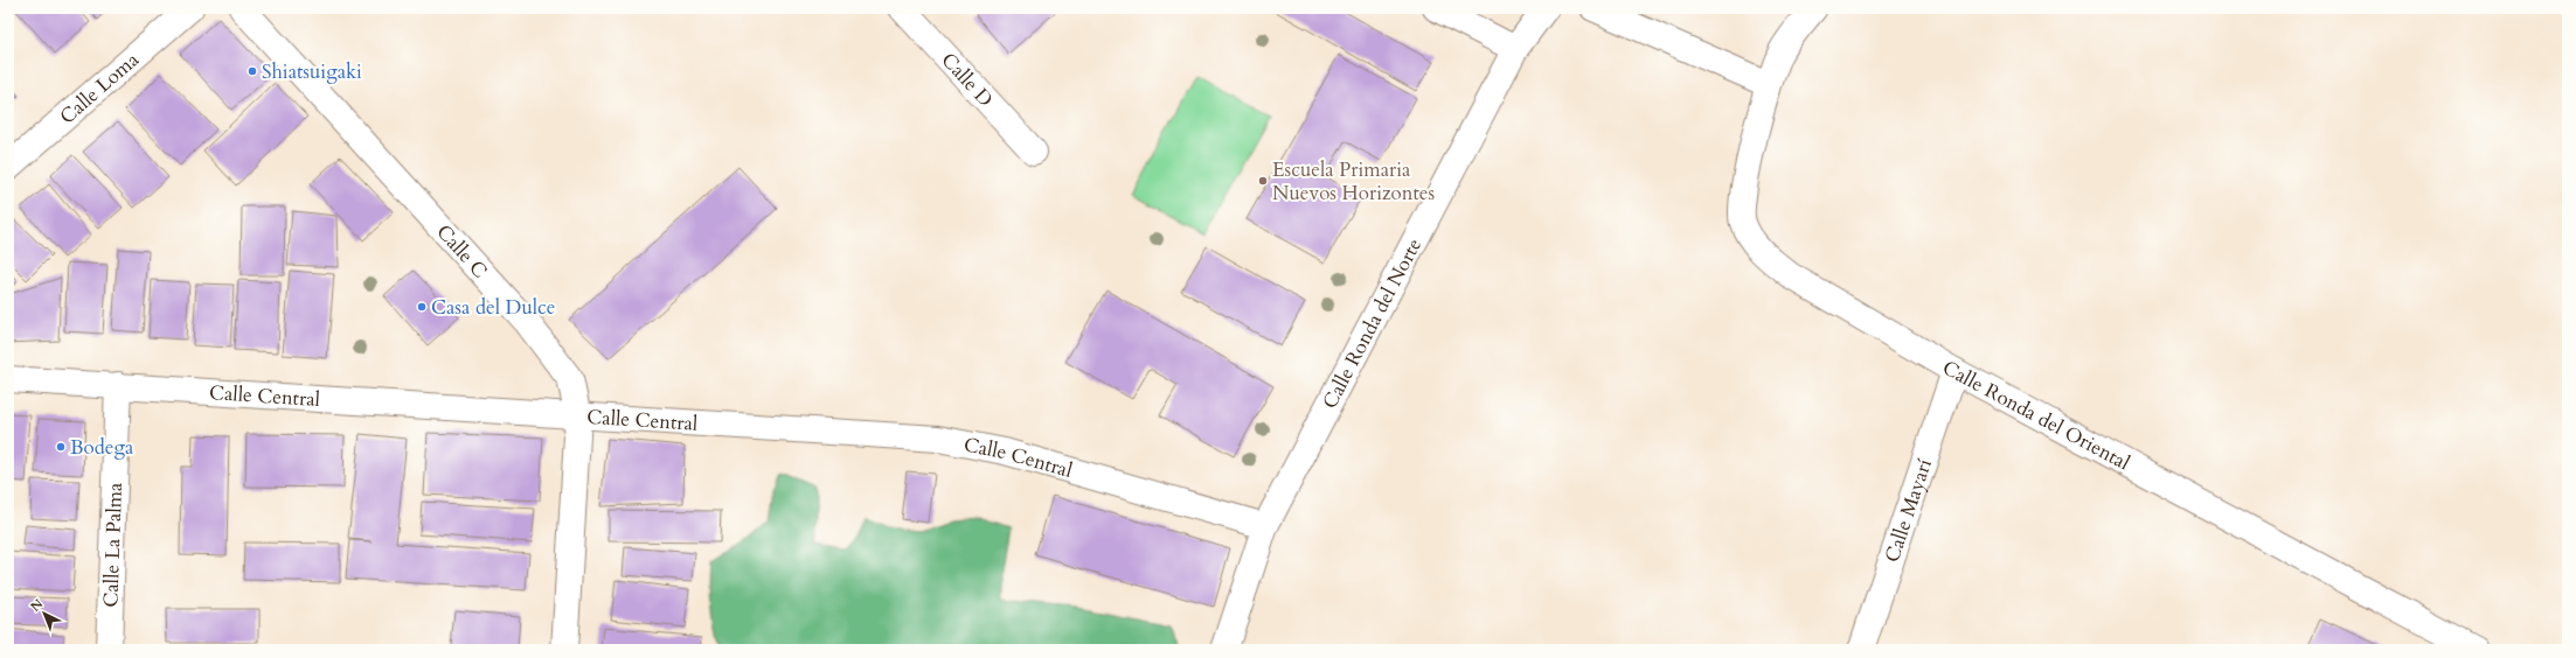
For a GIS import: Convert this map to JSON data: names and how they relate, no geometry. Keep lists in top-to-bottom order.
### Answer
{
  "streets": {
    "street": [
      "Calle D",
      "Calle Loma",
      "Calle C",
      "Calle Ronda del Norte",
      "Calle Central",
      "Calle Ronda del Oriental",
      "Calle Mayarí",
      "Calle La Palma"
    ]
  },
  "crossings": [
    ["Calle C", "Calle Central"],
    ["Calle Ronda del Norte", "Calle Central"],
    ["Calle Central", "Calle La Palma"],
    ["Calle Ronda del Oriental", "Calle Mayarí"]
  ],
  "places": [
    "Shiatsuigaki",
    "Escuela Primaria Nuevos Horizontes",
    "Casa del Dulce",
    "Bodega"
  ],
  "north": "top left"
}
